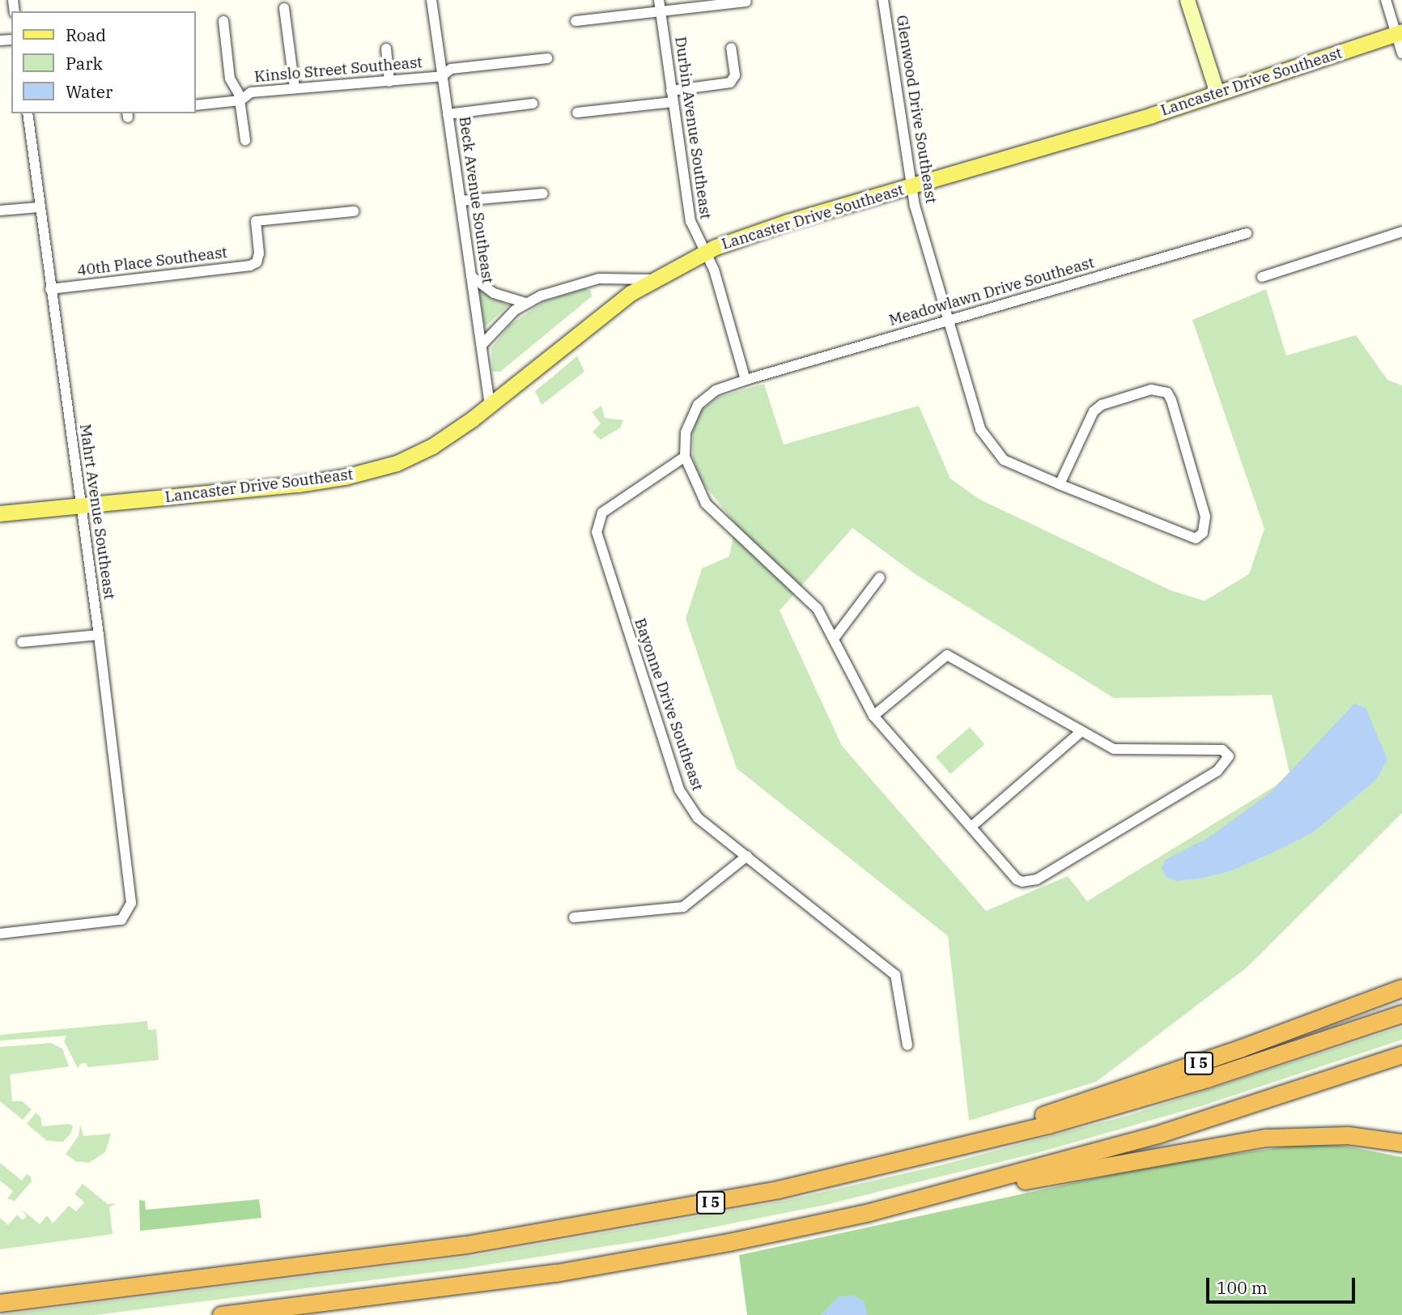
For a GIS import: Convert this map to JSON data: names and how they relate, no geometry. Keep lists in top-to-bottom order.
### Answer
{
  "streets": {
    "highway": ["I 5"],
    "main road": ["Lancaster Drive Southeast"],
    "street": [
      "Kinslo Street Southeast",
      "Glenwood Drive Southeast",
      "Durbin Avenue Southeast",
      "Beck Avenue Southeast",
      "40th Place Southeast",
      "Meadowlawn Drive Southeast",
      "Mahrt Avenue Southeast",
      "Bayonne Drive Southeast"
    ]
  },
  "crossings": [
    ["Kinslo Street Southeast", "Beck Avenue Southeast"],
    ["Lancaster Drive Southeast", "Glenwood Drive Southeast"],
    ["Lancaster Drive Southeast", "Durbin Avenue Southeast"],
    ["Lancaster Drive Southeast", "Beck Avenue Southeast"],
    ["Lancaster Drive Southeast", "Mahrt Avenue Southeast"],
    ["Glenwood Drive Southeast", "Meadowlawn Drive Southeast"],
    ["Durbin Avenue Southeast", "Meadowlawn Drive Southeast"],
    ["40th Place Southeast", "Mahrt Avenue Southeast"]
  ],
  "legend": ["Road", "Park", "Water"],
  "scale_bar": "100 m"
}
